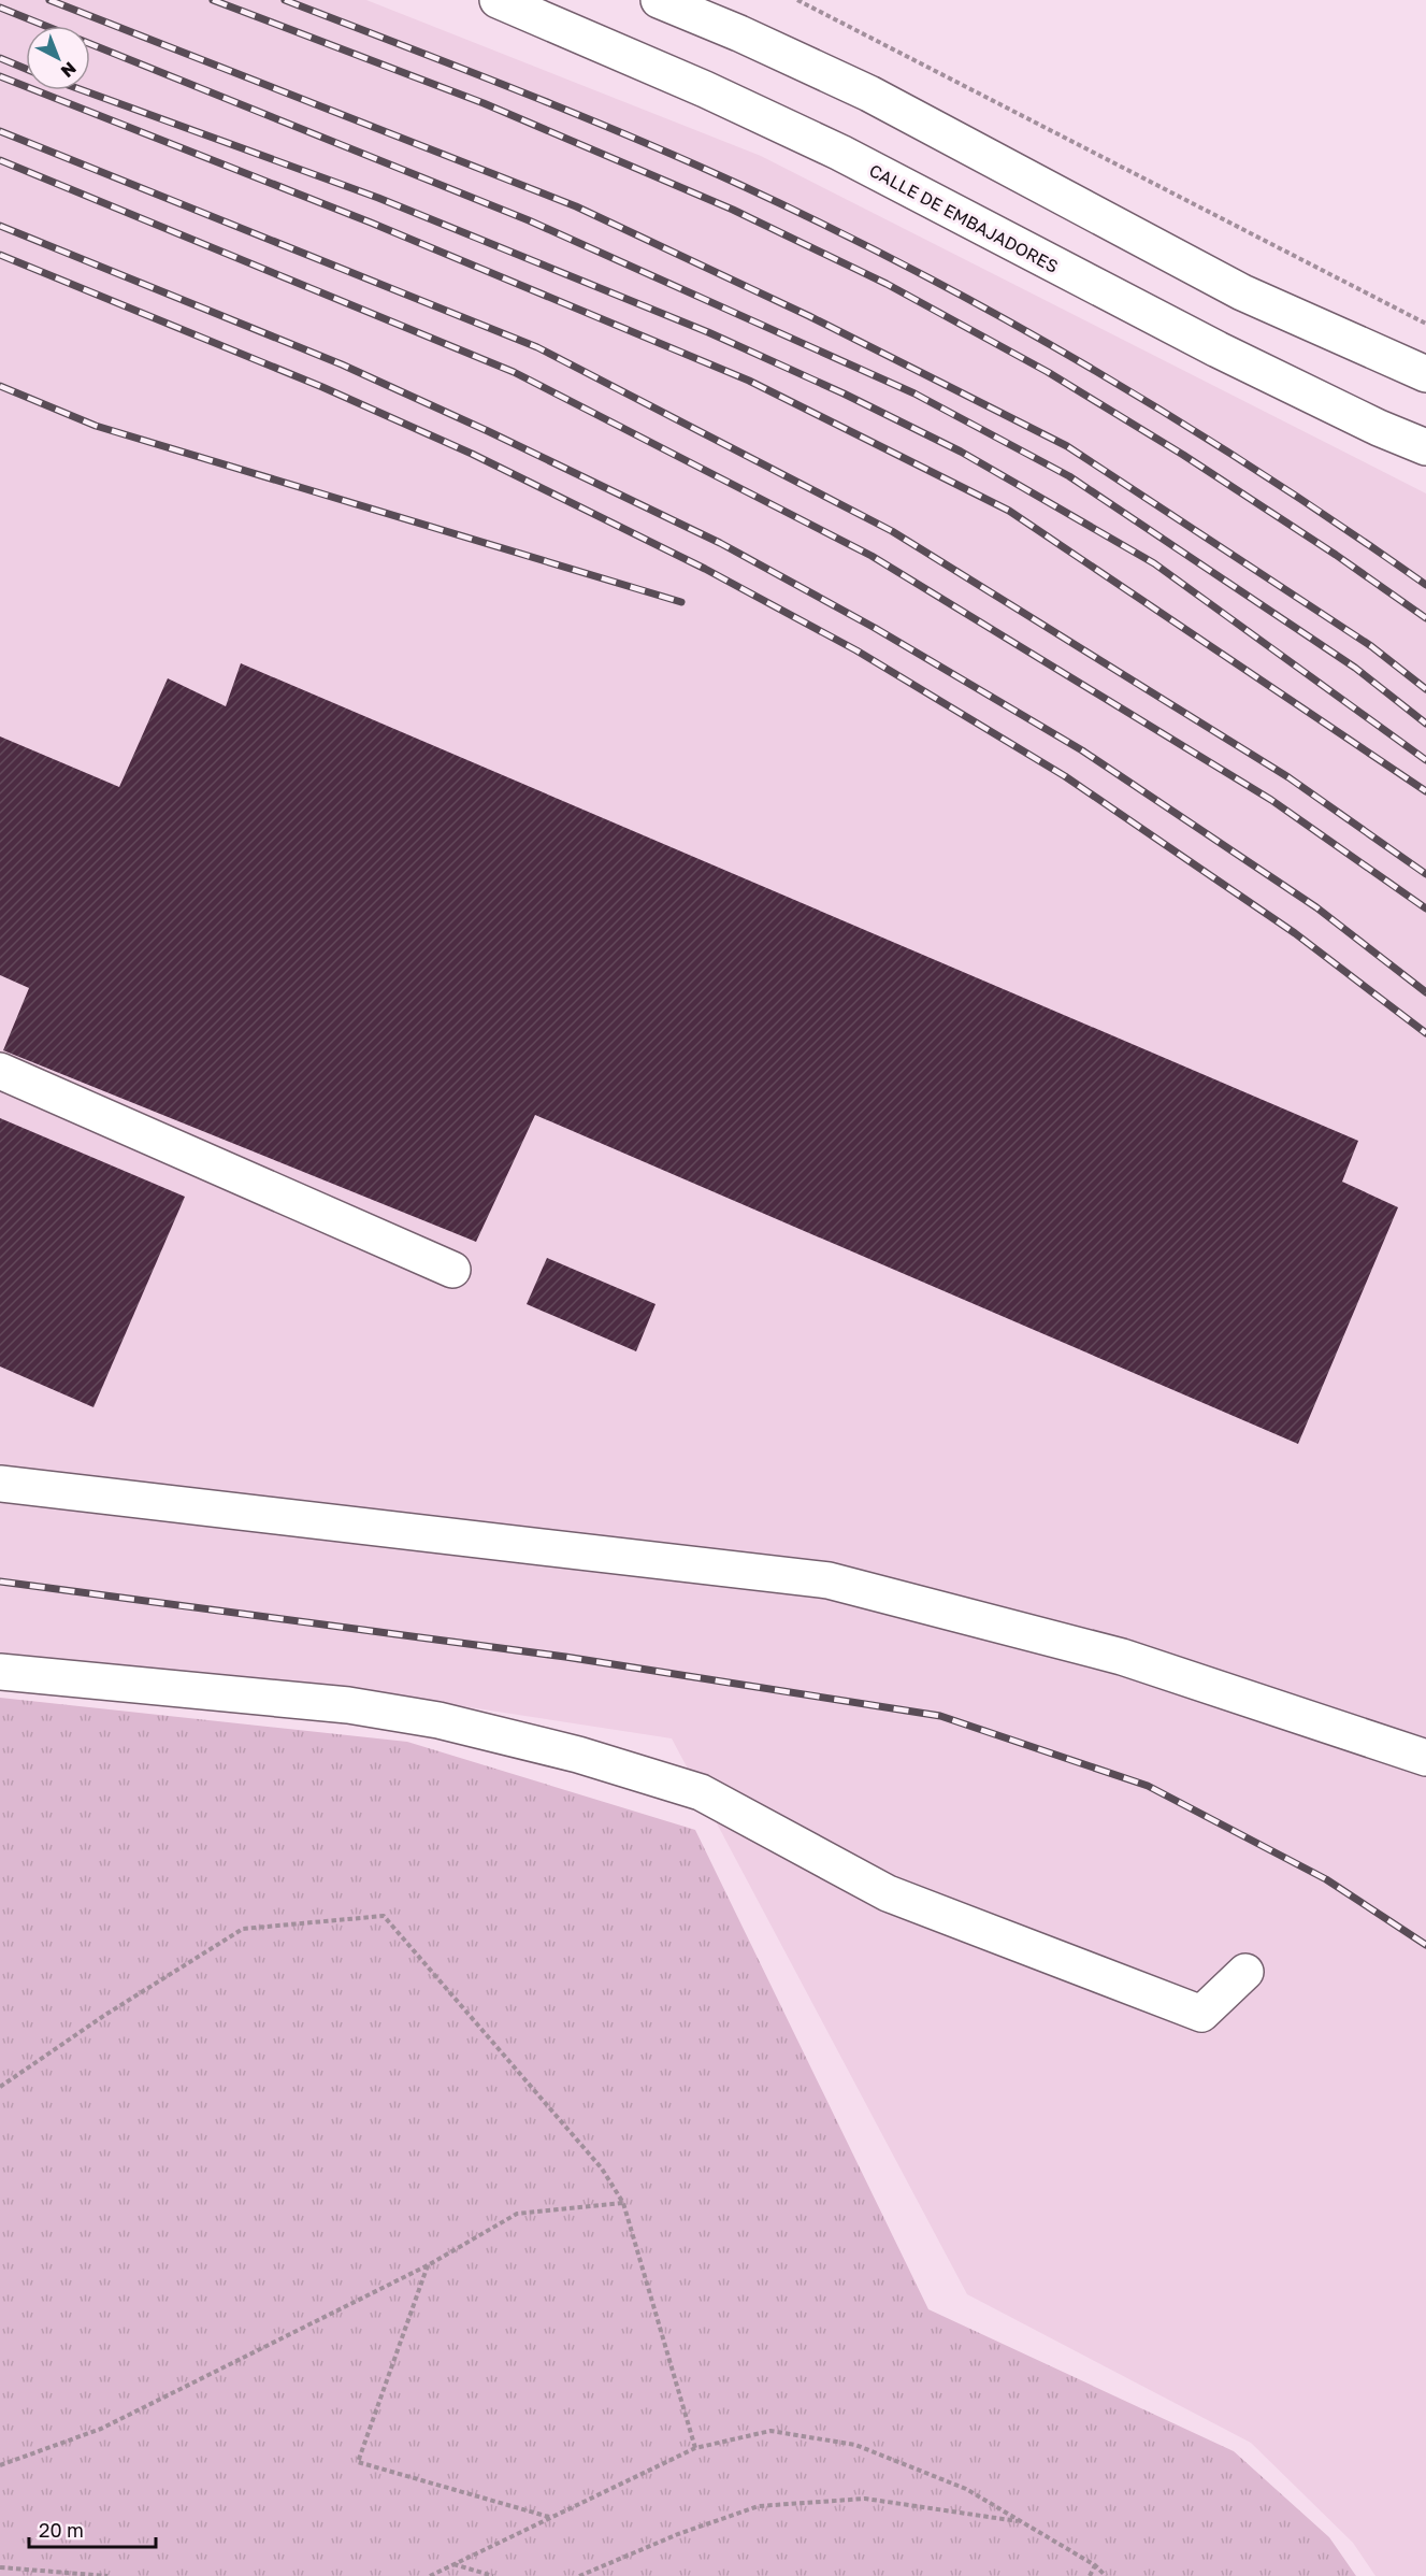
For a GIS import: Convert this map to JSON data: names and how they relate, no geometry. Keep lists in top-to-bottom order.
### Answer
{
  "streets": {
    "main road": ["CALLE DE EMBAJADORES"]
  },
  "scale_bar": "20 m",
  "north": "bottom right"
}
